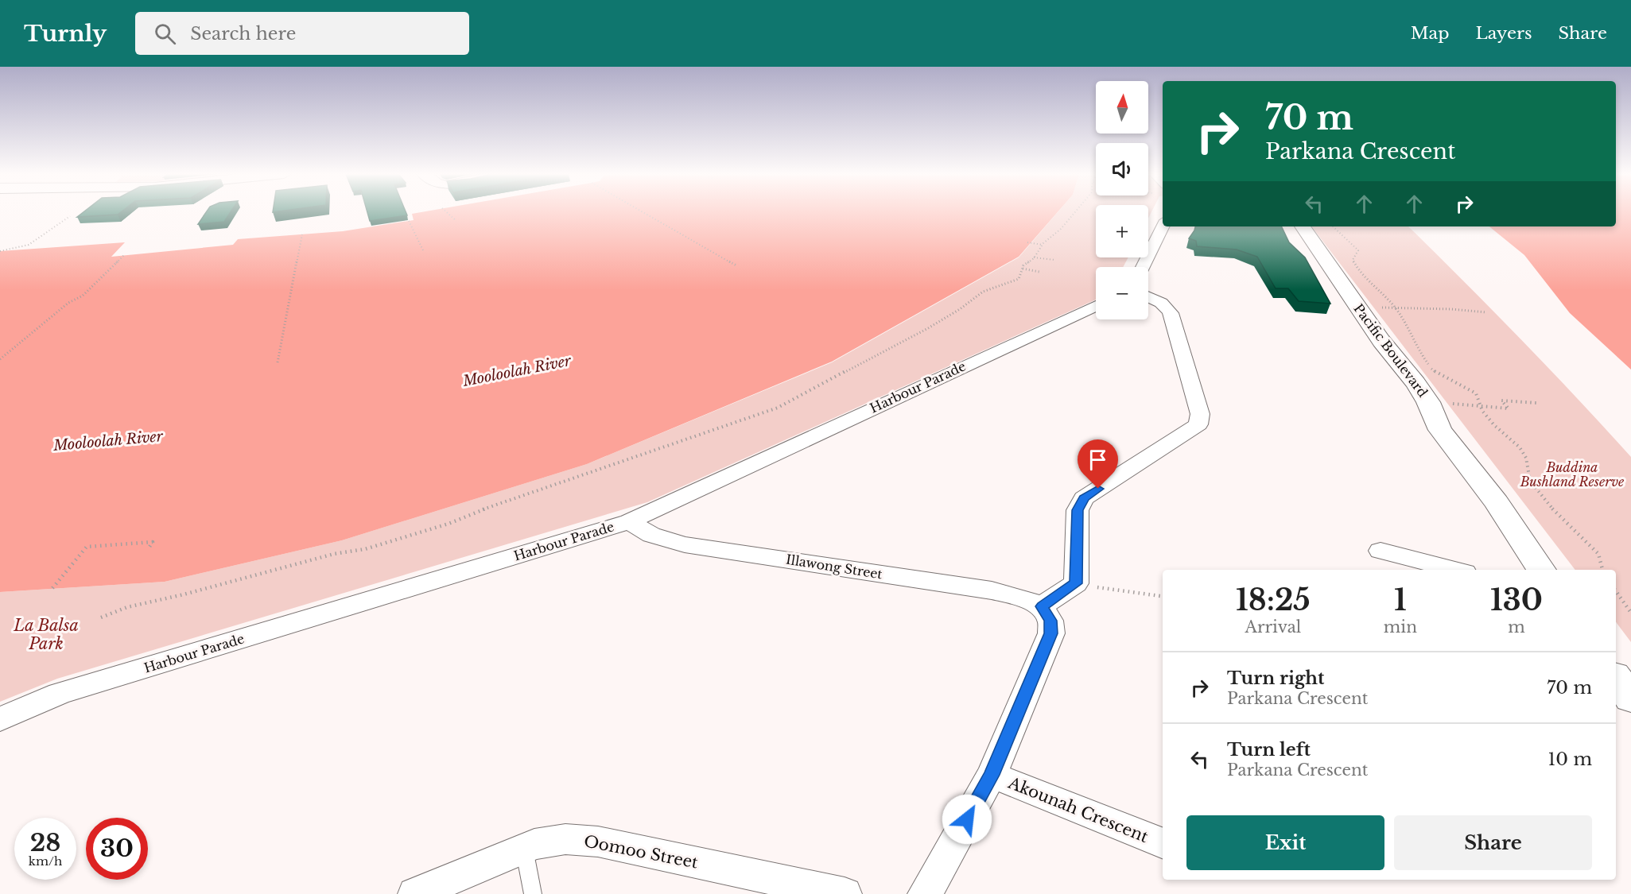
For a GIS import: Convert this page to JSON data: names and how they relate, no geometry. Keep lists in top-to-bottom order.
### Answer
{
  "streets": {
    "street": [
      "Pacific Boulevard",
      "Harbour Parade",
      "Illawong Street",
      "Akounah Crescent",
      "Oomoo Street"
    ]
  },
  "crossings": [
    ["Harbour Parade", "Illawong Street"]
  ],
  "water": ["Mooloolah River"],
  "parks": ["Buddina Bushland Reserve", "La Balsa Park"],
  "north": "top",
  "page": {
    "header": "Turnly",
    "search": "Search here",
    "nav": ["Map", "Layers", "Share"],
    "map_buttons": ["+", "−"],
    "turn": ["70 m", "Parkana Crescent"],
    "eta": [
      "18:25",
      "Arrival",
      "1",
      "min",
      "130",
      "m"
    ],
    "list": [
      {
        "name": "Turn right",
        "note": "Parkana Crescent",
        "value": "70 m"
      },
      {
        "name": "Turn left",
        "note": "Parkana Crescent",
        "value": "10 m"
      }
    ],
    "buttons": ["Exit", "Share"],
    "speed": "28 km/h",
    "limit": "30"
  }
}
